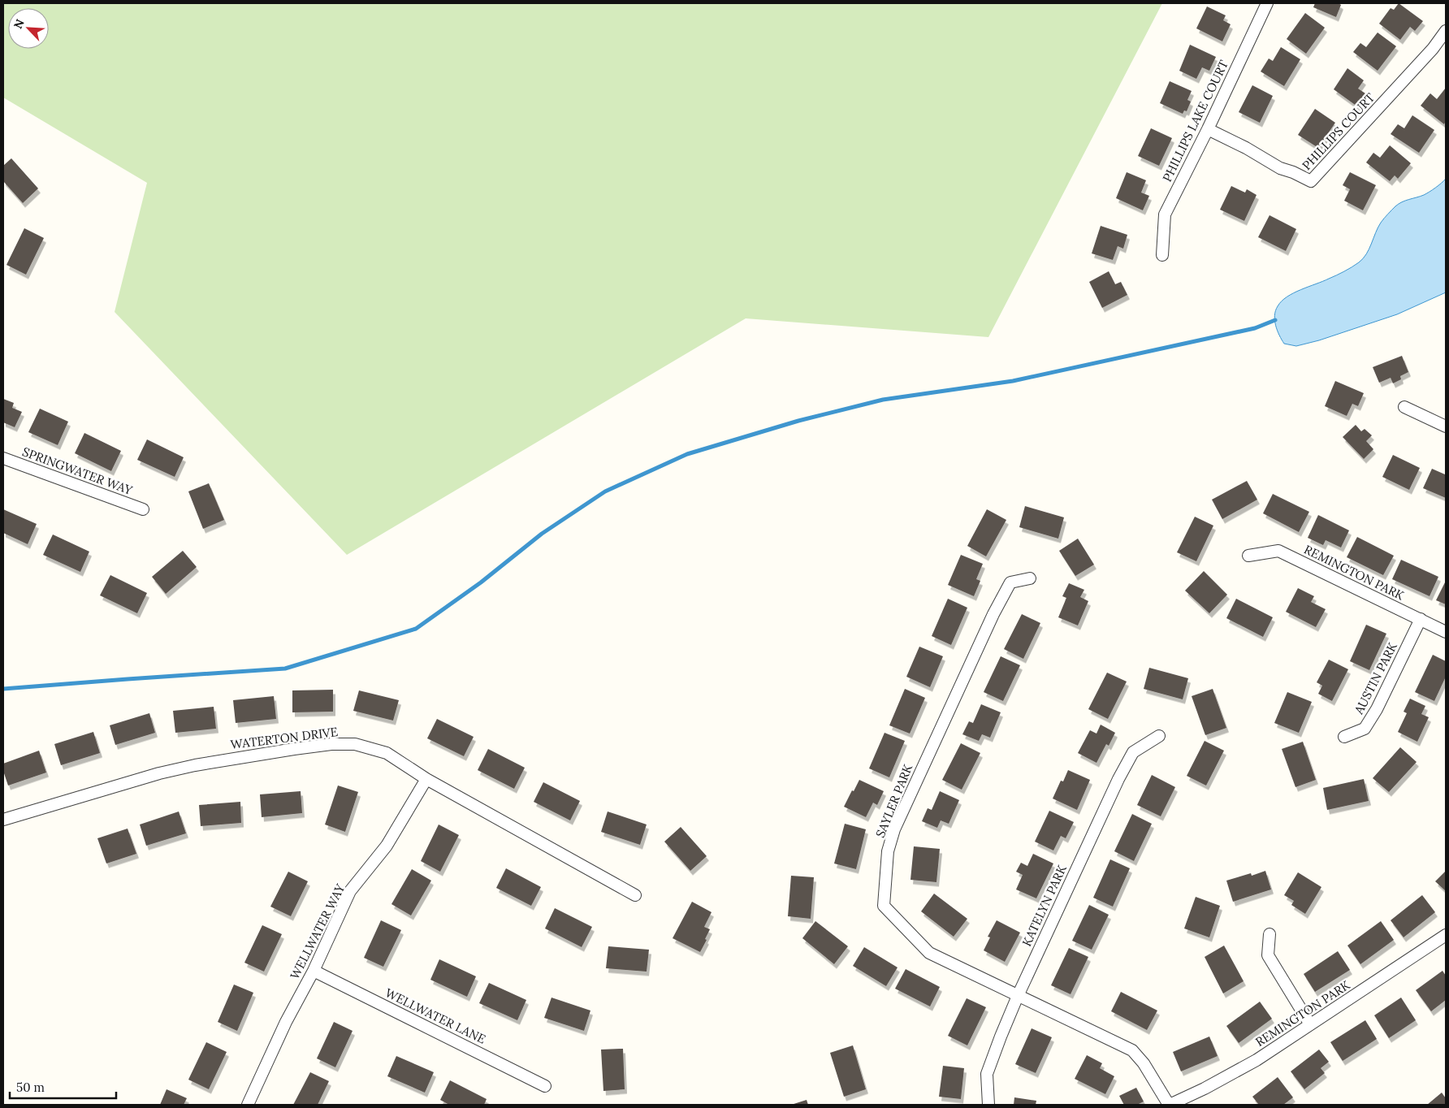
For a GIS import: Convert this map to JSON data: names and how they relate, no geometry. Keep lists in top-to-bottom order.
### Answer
{
  "streets": {
    "street": [
      "PHILLIPS LAKE COURT",
      "PHILLIPS COURT",
      "SPRINGWATER WAY",
      "REMINGTON PARK",
      "AUSTIN PARK",
      "WATERTON DRIVE",
      "SAYLER PARK",
      "KATELYN PARK",
      "WELLWATER WAY",
      "WELLWATER LANE"
    ]
  },
  "crossings": [
    ["PHILLIPS LAKE COURT", "PHILLIPS COURT"],
    ["REMINGTON PARK", "AUSTIN PARK"],
    ["REMINGTON PARK", "SAYLER PARK"],
    ["WATERTON DRIVE", "WELLWATER WAY"],
    ["SAYLER PARK", "KATELYN PARK"],
    ["WELLWATER WAY", "WELLWATER LANE"]
  ],
  "scale_bar": "50 m",
  "north": "top left"
}
